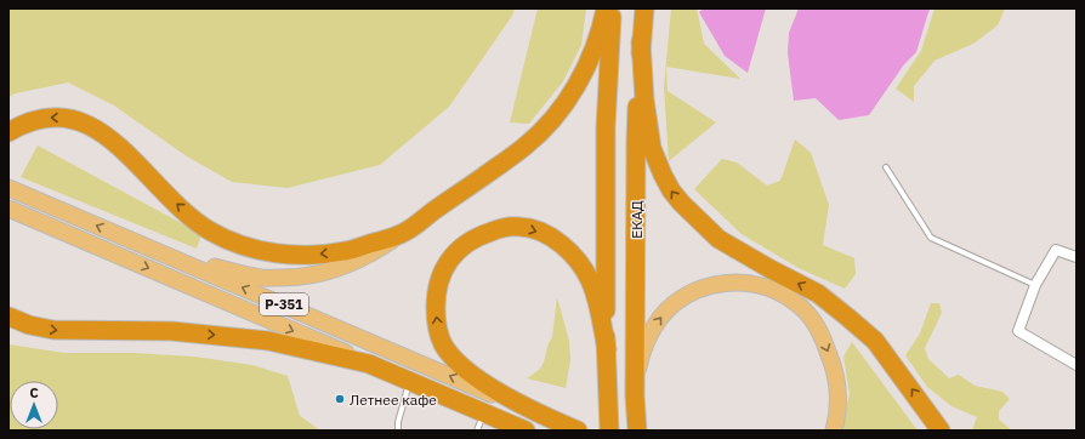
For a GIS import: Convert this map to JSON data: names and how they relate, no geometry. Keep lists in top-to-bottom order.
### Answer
{
  "streets": {
    "highway": ["ЕКАД", "Р-351"]
  },
  "places": ["Летнее кафе"],
  "north": "top"
}
